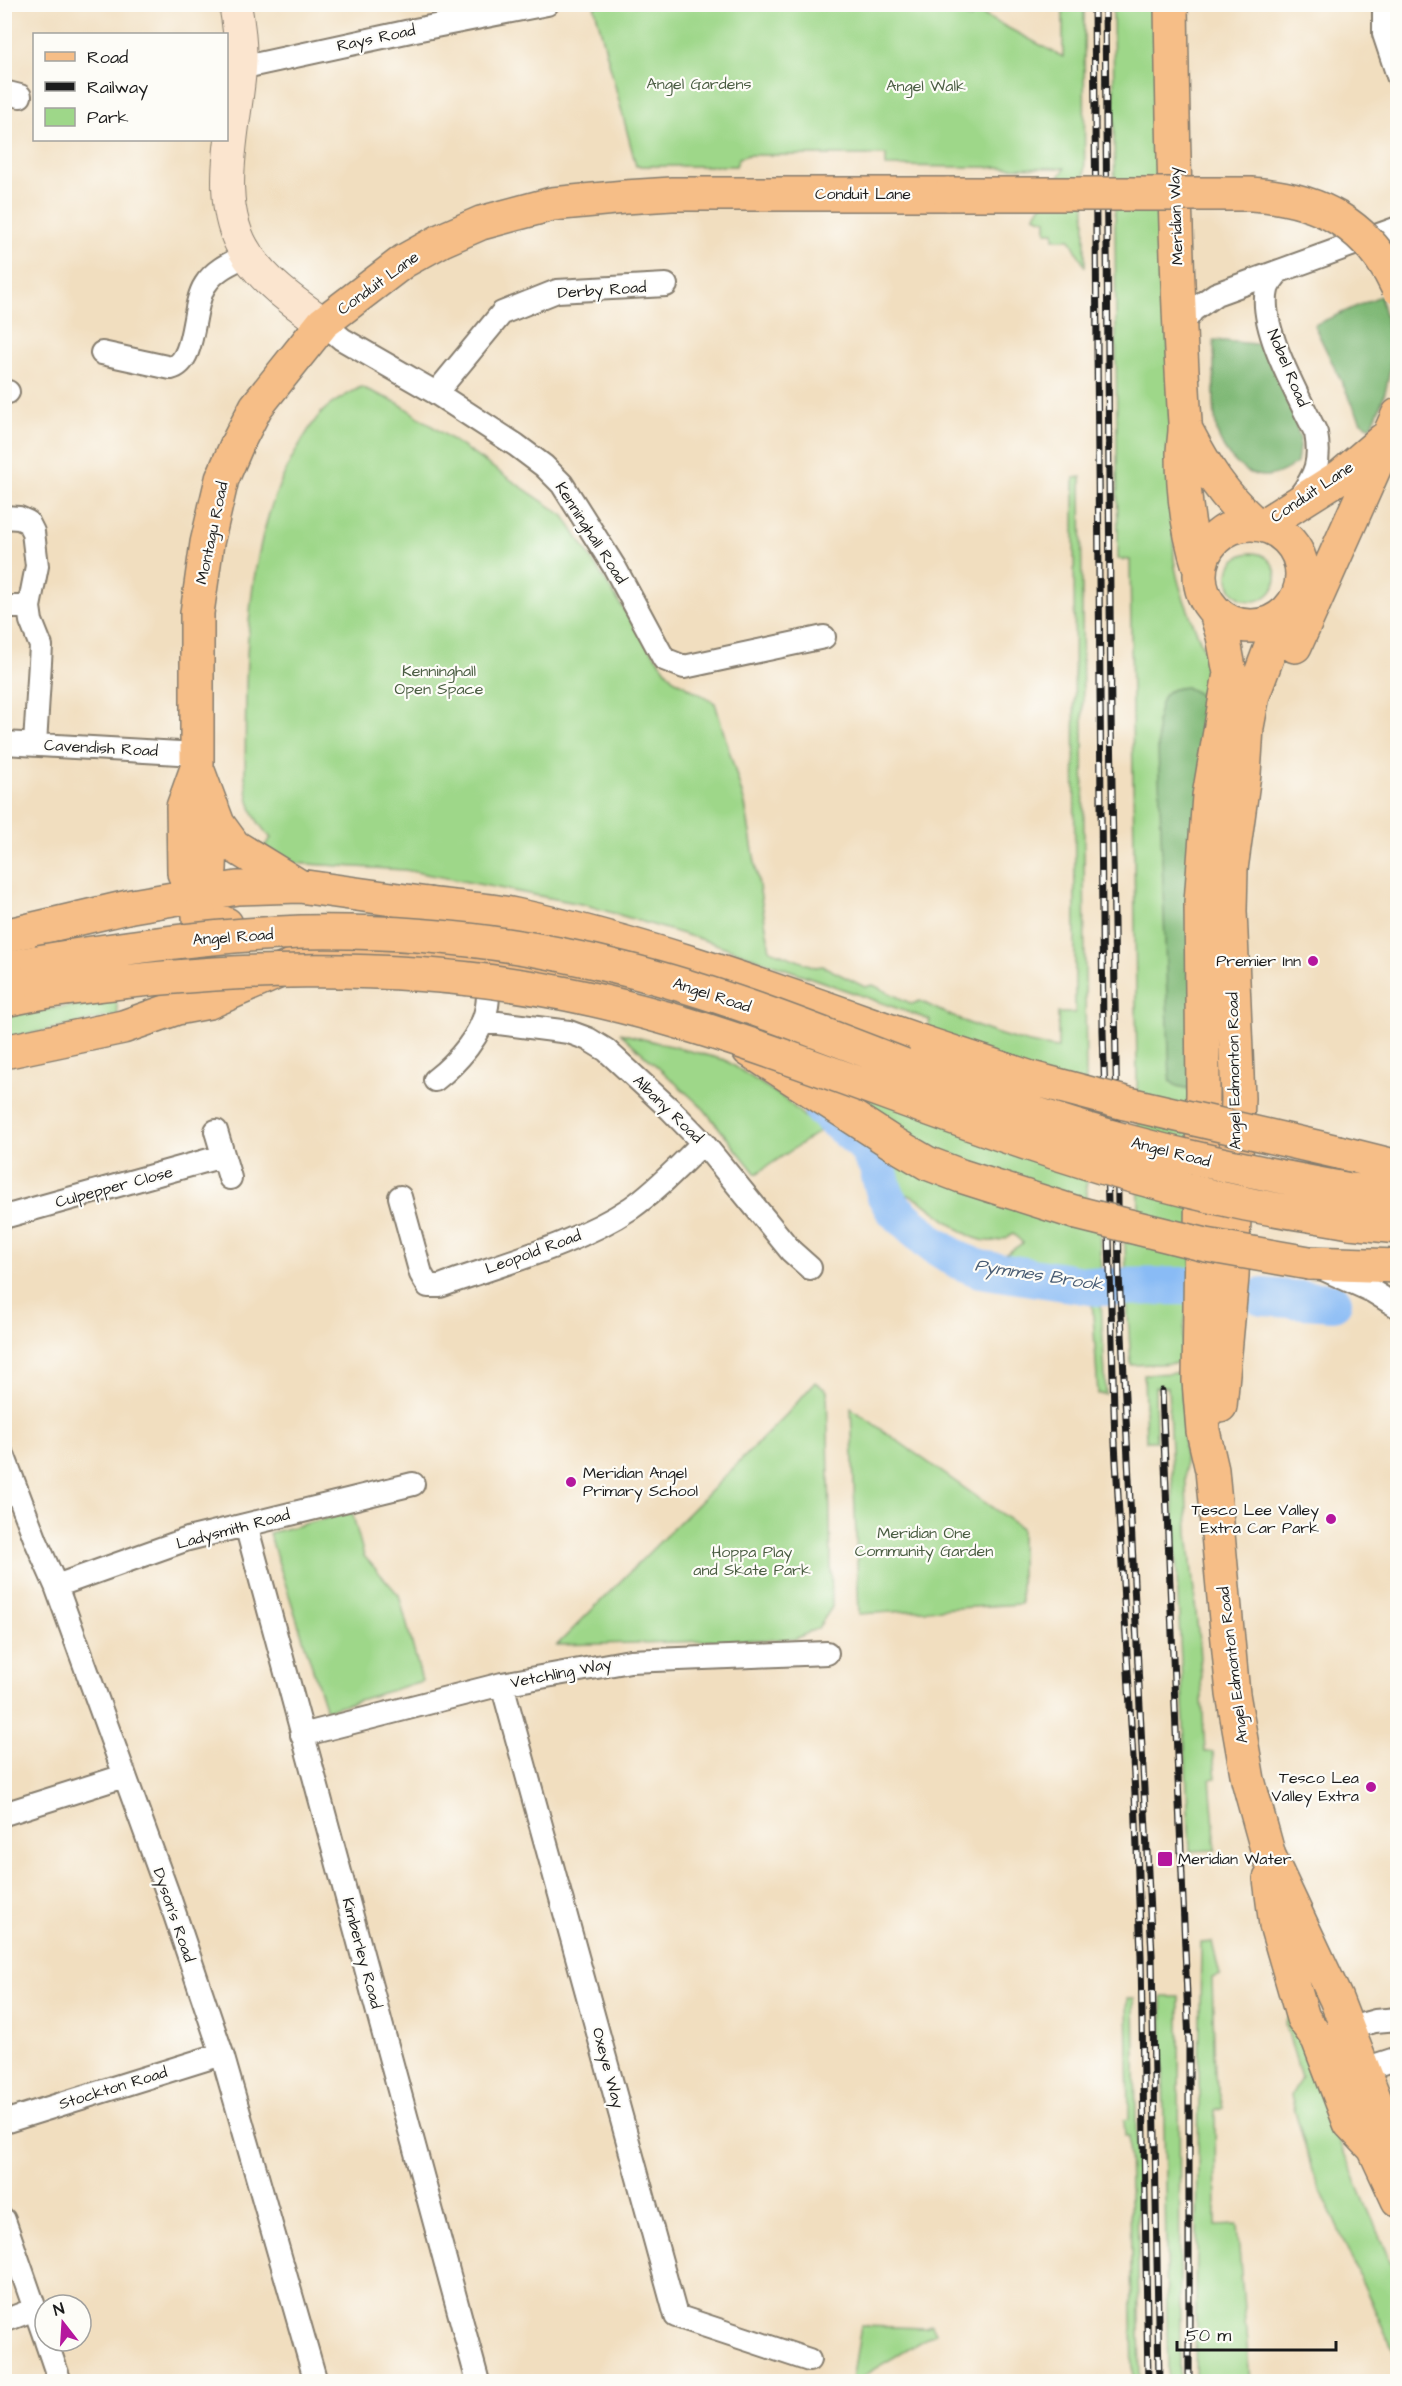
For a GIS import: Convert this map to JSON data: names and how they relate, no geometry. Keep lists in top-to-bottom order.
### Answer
{
  "streets": {
    "main road": [
      "Conduit Lane",
      "Meridian Way",
      "Montagu Road",
      "Angel Road",
      "Angel Edmonton Road"
    ],
    "street": [
      "Rays Road",
      "Derby Road",
      "Nobel Road",
      "Kenninghall Road",
      "Cavendish Road",
      "Albany Road",
      "Culpepper Close",
      "Leopold Road",
      "Ladysmith Road",
      "Vetchling Way",
      "Dyson's Road",
      "Kimberley Road",
      "Oxeye Way",
      "Stockton Road"
    ]
  },
  "crossings": [
    ["Conduit Lane", "Meridian Way"],
    ["Conduit Lane", "Nobel Road"],
    ["Conduit Lane", "Montagu Road"],
    ["Conduit Lane", "Kenninghall Road"],
    ["Conduit Lane", "Angel Edmonton Road"],
    ["Meridian Way", "Nobel Road"],
    ["Meridian Way", "Angel Edmonton Road"],
    ["Derby Road", "Kenninghall Road"],
    ["Nobel Road", "Angel Edmonton Road"],
    ["Montagu Road", "Kenninghall Road"],
    ["Montagu Road", "Cavendish Road"],
    ["Albany Road", "Leopold Road"],
    ["Ladysmith Road", "Dyson's Road"],
    ["Ladysmith Road", "Kimberley Road"],
    ["Vetchling Way", "Kimberley Road"],
    ["Vetchling Way", "Oxeye Way"],
    ["Dyson's Road", "Stockton Road"]
  ],
  "water": ["Pymmes Brook"],
  "parks": [
    "Angel Gardens",
    "Angel Walk",
    "Kenninghall Open Space",
    "Meridian One Community Garden",
    "Hoppa Play and Skate Park"
  ],
  "places": {
    "other": [
      "Premier Inn",
      "Meridian Angel Primary School",
      "Tesco Lee Valley Extra Car Park",
      "Tesco Lea Valley Extra"
    ],
    "transit": ["Meridian Water"]
  },
  "legend": ["Road", "Railway", "Park"],
  "scale_bar": "50 m",
  "north": "top"
}
